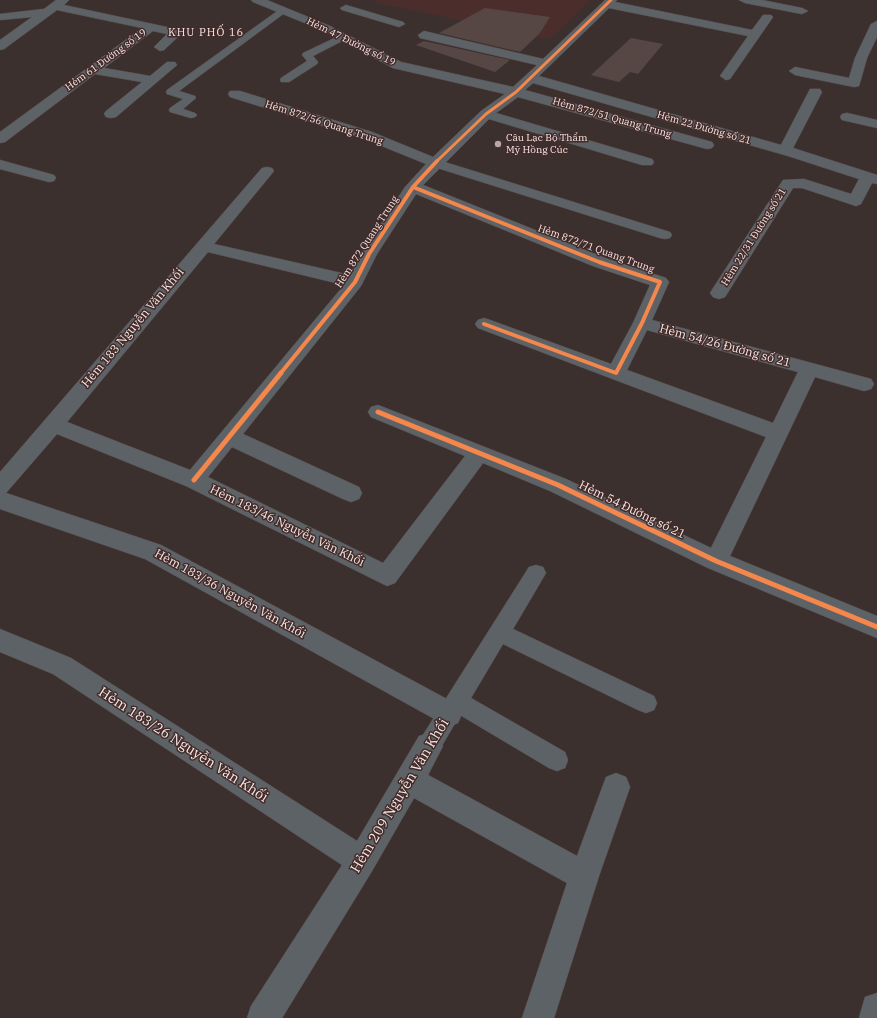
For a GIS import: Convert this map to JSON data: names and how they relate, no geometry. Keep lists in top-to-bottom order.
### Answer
{
  "streets": {
    "street": [
      "Hẻm 47 Đường số 19",
      "Hẻm 61 Đường số 19",
      "Hẻm 872/51 Quang Trung",
      "Hẻm 872/56 Quang Trung",
      "Hẻm 22 Đường số 21",
      "Hẻm 22/31 Đường số 21",
      "Hẻm 872 Quang Trung",
      "Hẻm 872/71 Quang Trung",
      "Hẻm 183 Nguyễn Văn Khối",
      "Hẻm 54/26 Đường số 21",
      "Hẻm 54 Đường số 21",
      "Hẻm 183/46 Nguyễn Văn Khối",
      "Hẻm 183/36 Nguyễn Văn Khối",
      "Hẻm 183/26 Nguyễn Văn Khối",
      "Hẻm 209 Nguyễn Văn Khối"
    ]
  },
  "crossings": [
    ["Hẻm 47 Đường số 19", "Hẻm 872/51 Quang Trung"],
    ["Hẻm 47 Đường số 19", "Hẻm 872 Quang Trung"],
    ["Hẻm 872/51 Quang Trung", "Hẻm 872 Quang Trung"],
    ["Hẻm 872/56 Quang Trung", "Hẻm 872 Quang Trung"],
    ["Hẻm 22 Đường số 21", "Hẻm 22/31 Đường số 21"],
    ["Hẻm 22 Đường số 21", "Hẻm 872 Quang Trung"],
    ["Hẻm 872 Quang Trung", "Hẻm 872/71 Quang Trung"],
    ["Hẻm 872 Quang Trung", "Hẻm 183/46 Nguyễn Văn Khối"],
    ["Hẻm 872/71 Quang Trung", "Hẻm 54/26 Đường số 21"],
    ["Hẻm 183 Nguyễn Văn Khối", "Hẻm 183/46 Nguyễn Văn Khối"],
    ["Hẻm 54/26 Đường số 21", "Hẻm 54 Đường số 21"],
    ["Hẻm 54 Đường số 21", "Hẻm 183/46 Nguyễn Văn Khối"],
    ["Hẻm 183/36 Nguyễn Văn Khối", "Hẻm 209 Nguyễn Văn Khối"],
    ["Hẻm 183/26 Nguyễn Văn Khối", "Hẻm 209 Nguyễn Văn Khối"]
  ],
  "districts": ["KHU PHỐ 16"],
  "places": ["Câu Lạc Bộ Thẩm Mỹ Hồng Cúc"]
}
